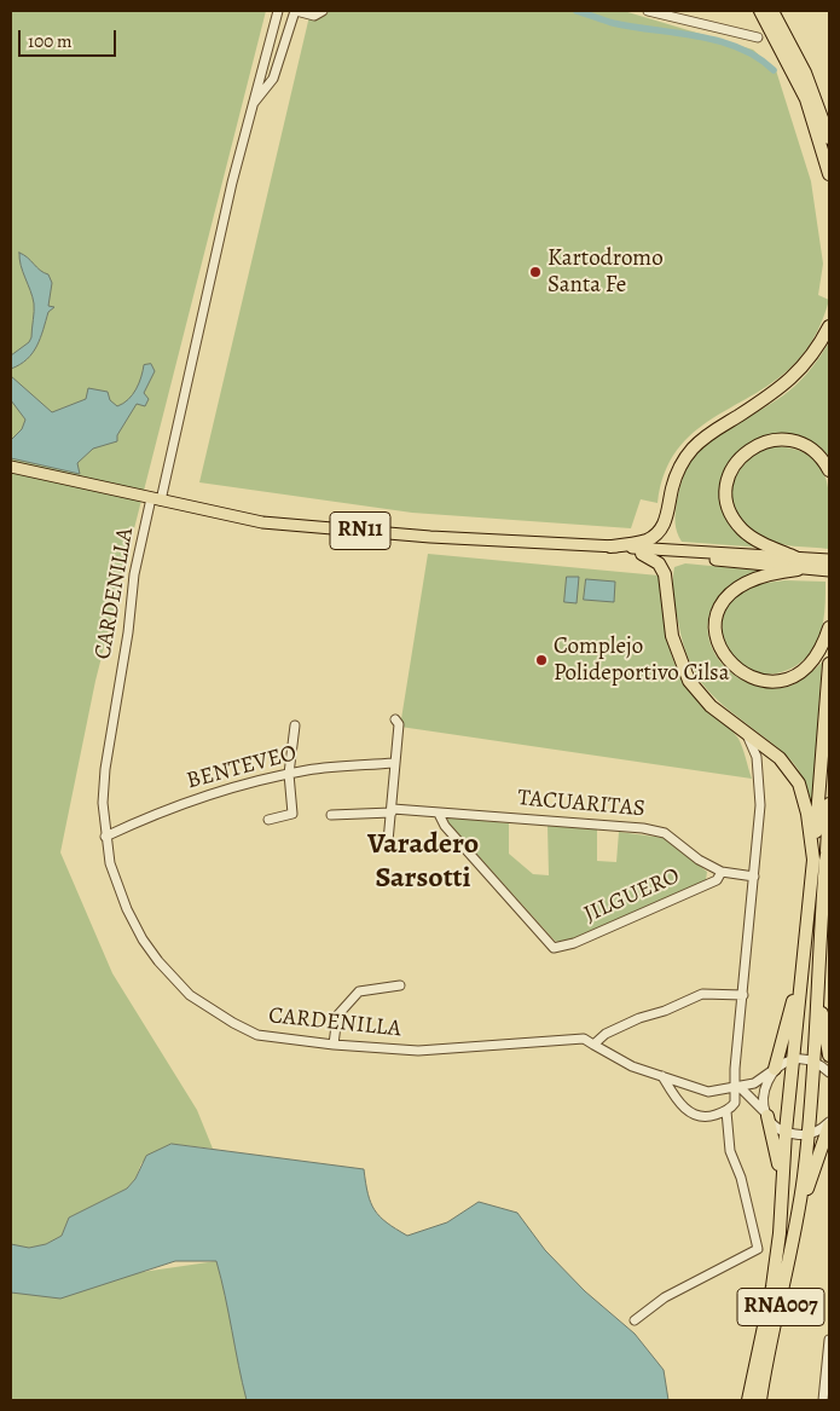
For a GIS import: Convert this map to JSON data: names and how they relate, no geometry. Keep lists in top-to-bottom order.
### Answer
{
  "streets": {
    "highway": ["RNA007"],
    "main road": ["RN11"],
    "street": [
      "CARDENILLA",
      "BENTEVEO",
      "TACUARITAS",
      "JILGUERO"
    ]
  },
  "crossings": [
    ["RN11", "CARDENILLA"],
    ["CARDENILLA", "BENTEVEO"],
    ["TACUARITAS", "JILGUERO"]
  ],
  "districts": ["Varadero Sarsotti"],
  "places": ["Kartodromo Santa Fe", "Complejo Polideportivo Cilsa"],
  "scale_bar": "100 m"
}
